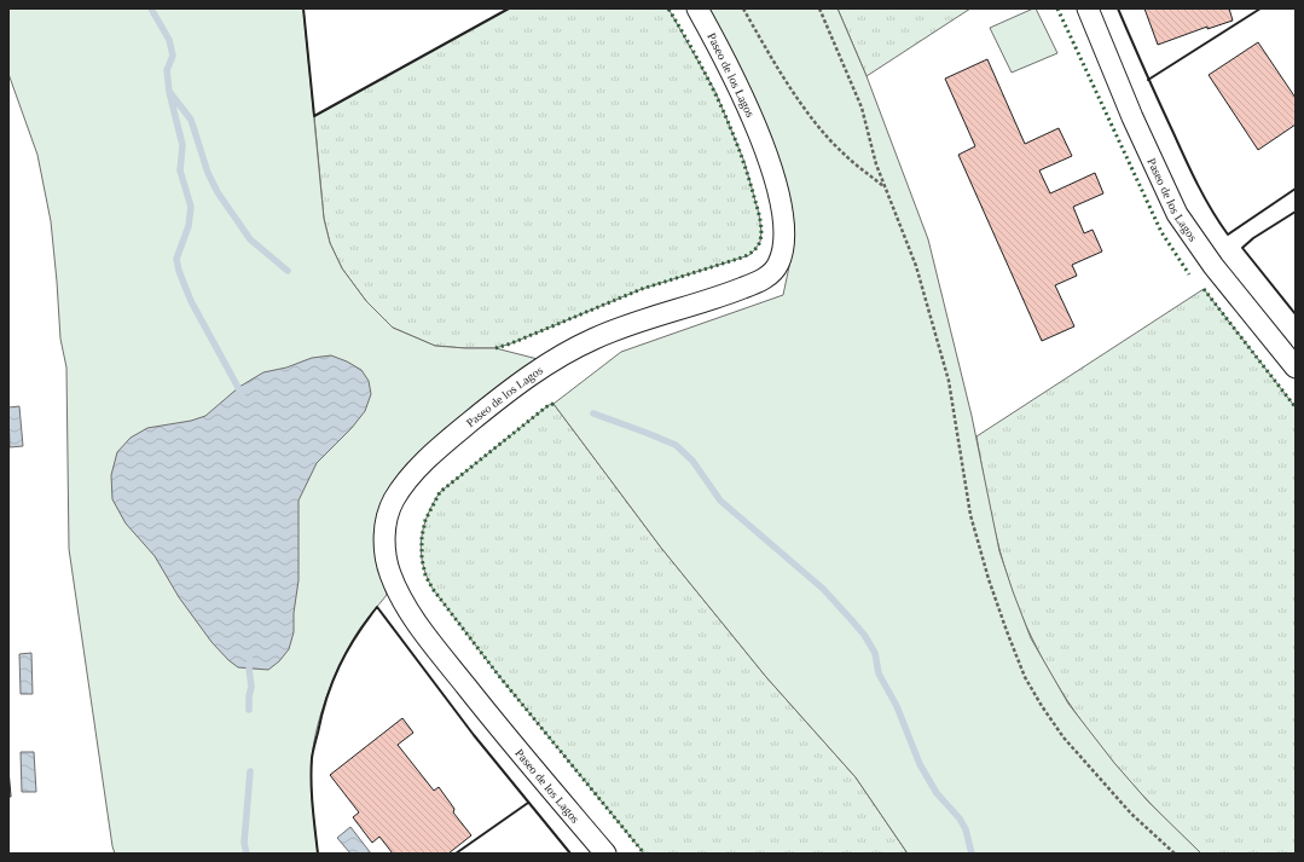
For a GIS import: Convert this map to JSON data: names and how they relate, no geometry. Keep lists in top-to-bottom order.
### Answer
{
  "streets": {
    "street": ["Paseo de los Lagos"]
  }
}
